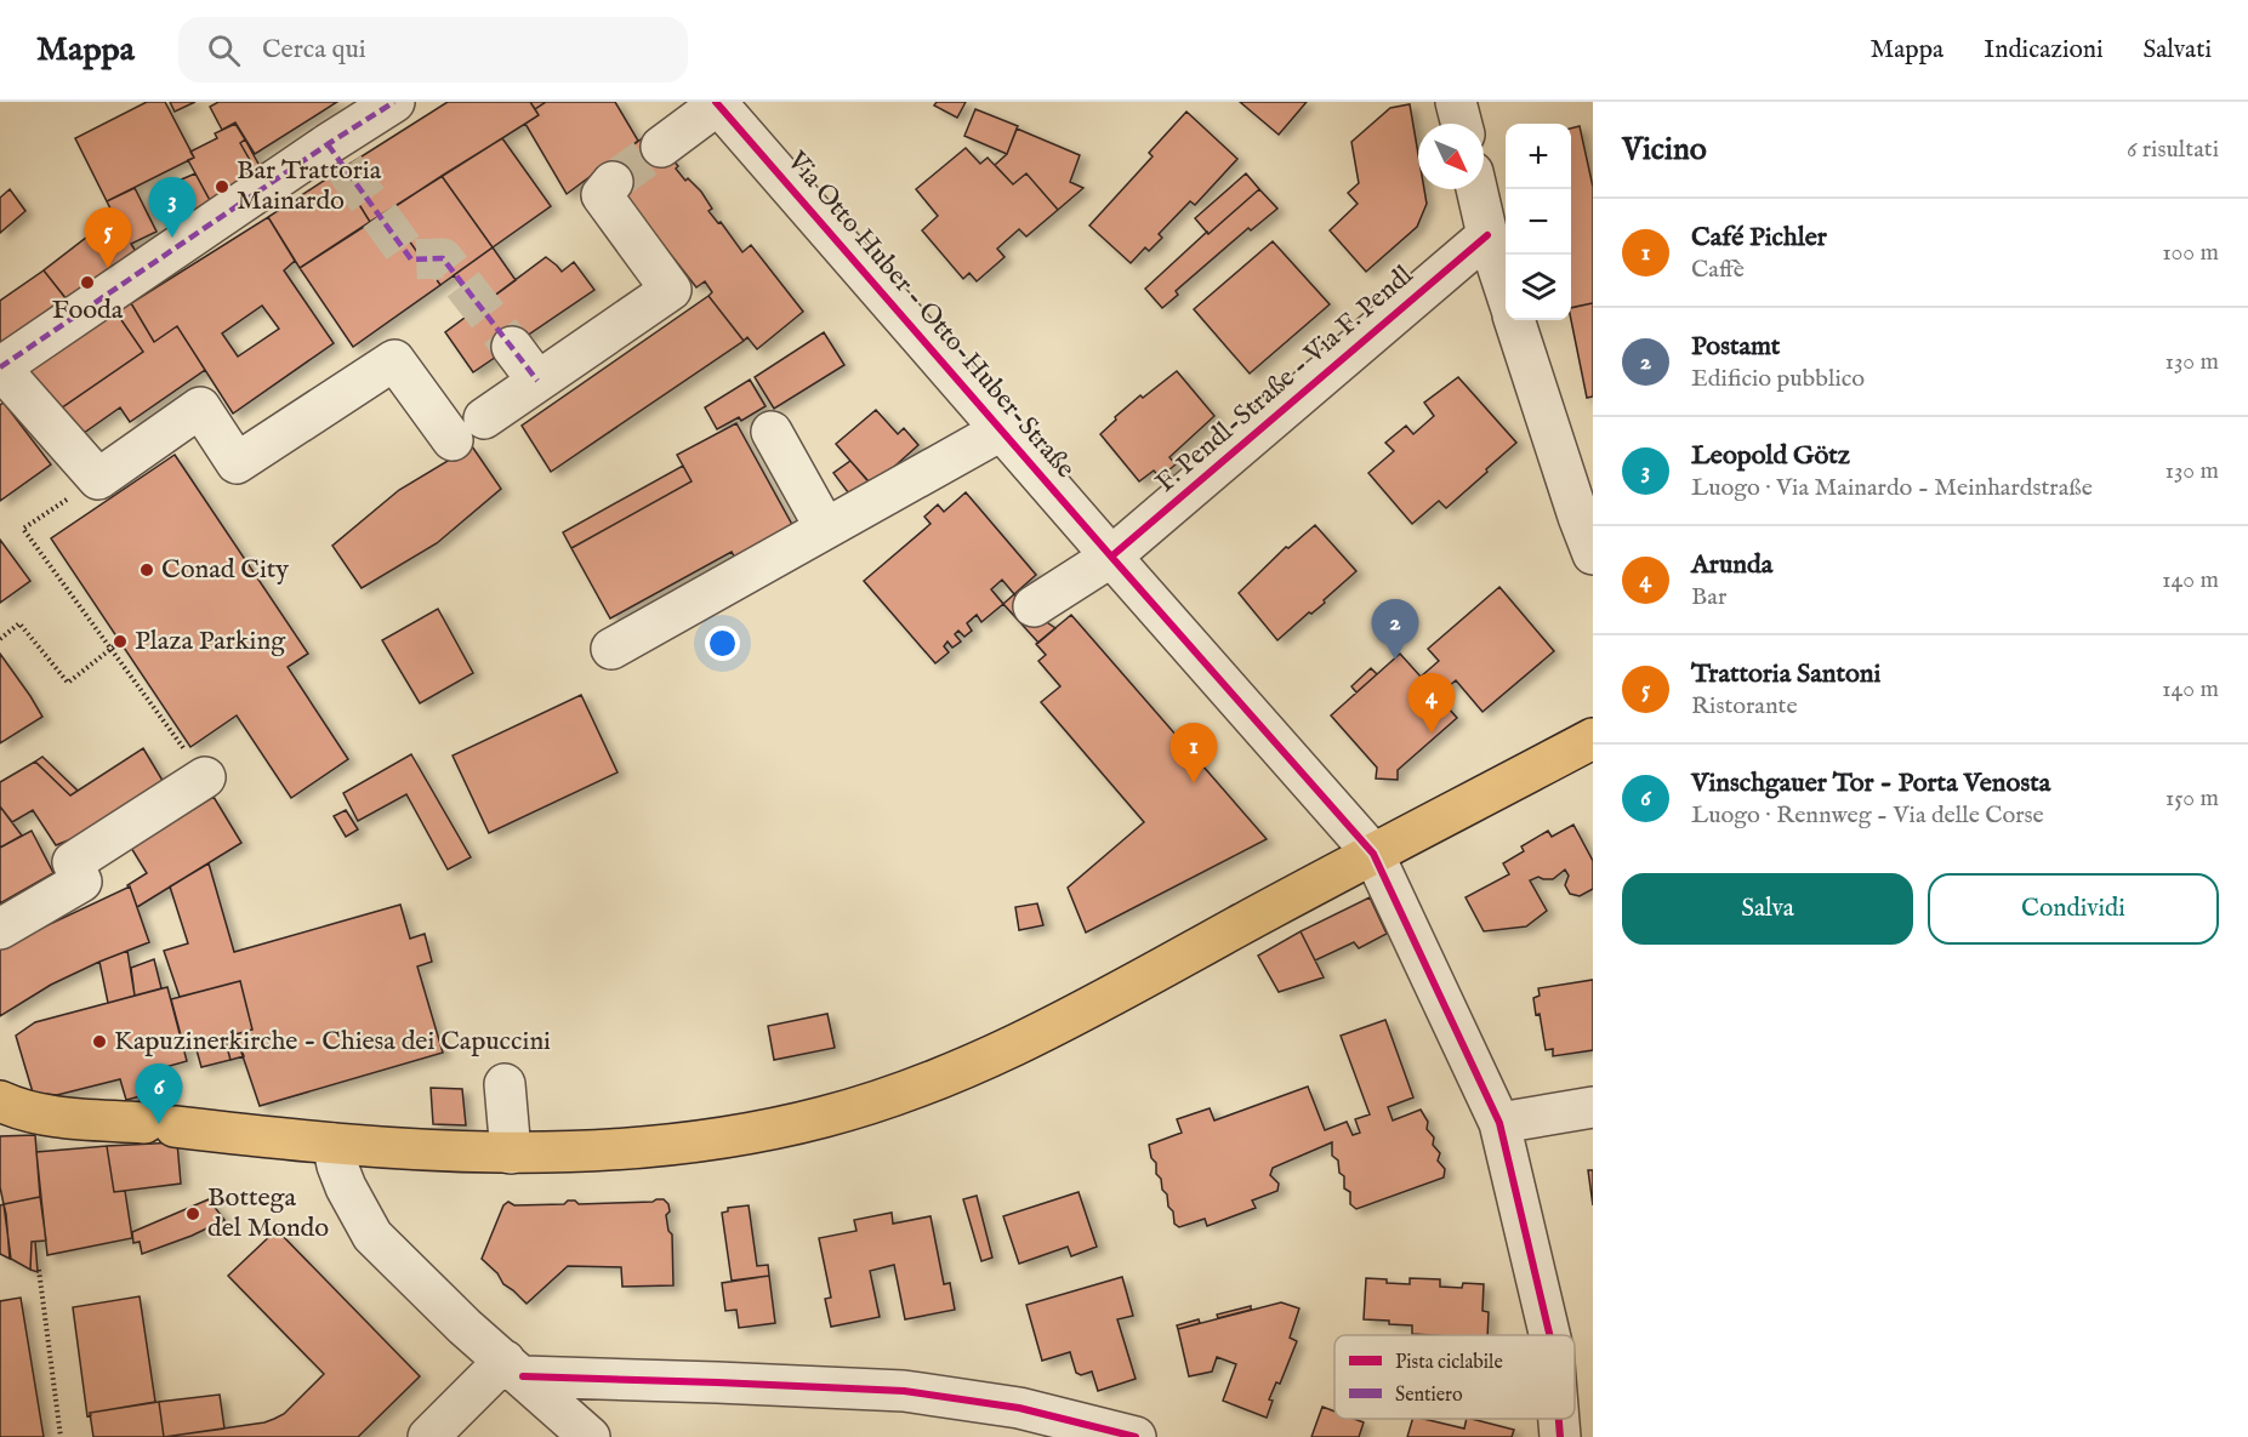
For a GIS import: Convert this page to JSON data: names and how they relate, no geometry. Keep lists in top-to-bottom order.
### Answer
{
  "streets": {
    "street": ["Via Otto Huber - Otto-Huber-Straße", "F. Pendl-Straße - Via F. Pendl"]
  },
  "crossings": [
    ["Via Otto Huber - Otto-Huber-Straße", "F. Pendl-Straße - Via F. Pendl"]
  ],
  "places": [
    "Bar Trattoria Mainardo",
    "Fooda",
    "Conad City",
    "Plaza Parking",
    "Kapuzinerkirche - Chiesa dei Capuccini",
    "Bottega del Mondo"
  ],
  "legend": ["Pista ciclabile", "Sentiero"],
  "north": "bottom right",
  "page": {
    "header": "Mappa",
    "search": "Cerca qui",
    "nav": ["Mappa", "Indicazioni", "Salvati"],
    "heading": ["Vicino", "6 risultati"],
    "map_buttons": ["+", "−"],
    "pins": [
      "3",
      "5",
      "2",
      "4",
      "1",
      "6"
    ],
    "list": [
      {
        "mark": "1",
        "name": "Café Pichler",
        "note": "Caffè",
        "value": "100 m"
      },
      {
        "mark": "2",
        "name": "Postamt",
        "note": "Edificio pubblico",
        "value": "130 m"
      },
      {
        "mark": "3",
        "name": "Leopold Götz",
        "note": "Luogo · Via Mainardo - Meinhardstraße",
        "value": "130 m"
      },
      {
        "mark": "4",
        "name": "Arunda",
        "note": "Bar",
        "value": "140 m"
      },
      {
        "mark": "5",
        "name": "Trattoria Santoni",
        "note": "Ristorante",
        "value": "140 m"
      },
      {
        "mark": "6",
        "name": "Vinschgauer Tor - Porta Venosta",
        "note": "Luogo · Rennweg - Via delle Corse",
        "value": "150 m"
      }
    ],
    "buttons": ["Salva", "Condividi"]
  }
}
